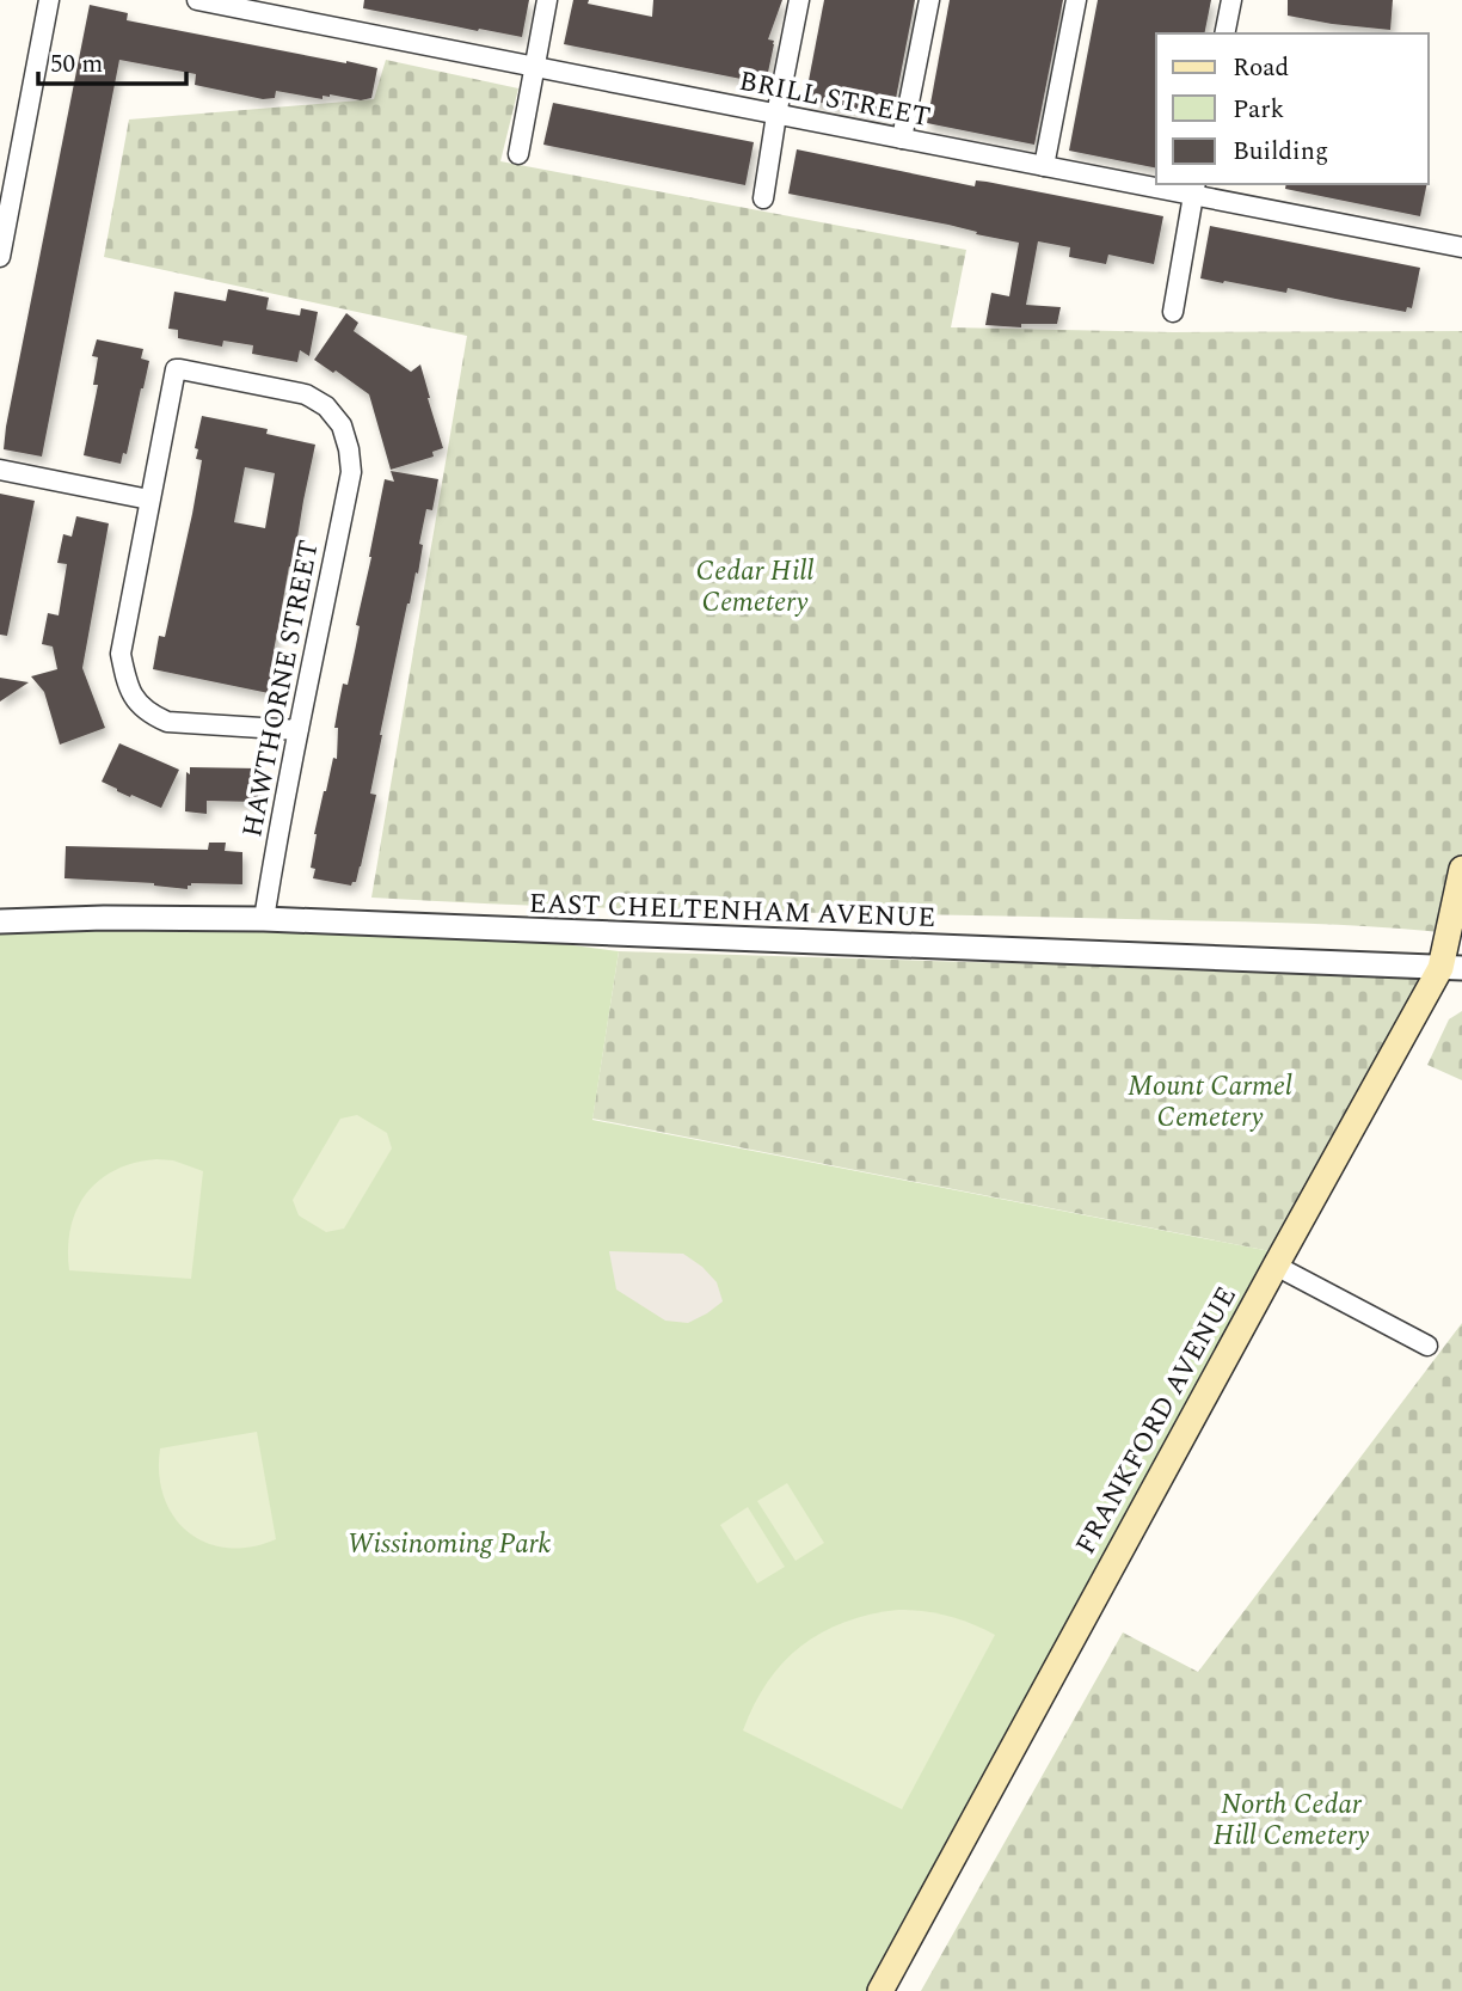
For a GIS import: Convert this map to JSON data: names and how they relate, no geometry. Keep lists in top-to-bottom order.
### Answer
{
  "streets": {
    "main road": ["FRANKFORD AVENUE"],
    "street": ["BRILL STREET", "HAWTHORNE STREET", "EAST CHELTENHAM AVENUE"]
  },
  "crossings": [
    ["HAWTHORNE STREET", "EAST CHELTENHAM AVENUE"],
    ["EAST CHELTENHAM AVENUE", "FRANKFORD AVENUE"]
  ],
  "parks": [
    "Cedar Hill Cemetery",
    "Mount Carmel Cemetery",
    "Wissinoming Park",
    "North Cedar Hill Cemetery"
  ],
  "legend": ["Road", "Park", "Building"],
  "scale_bar": "50 m"
}
